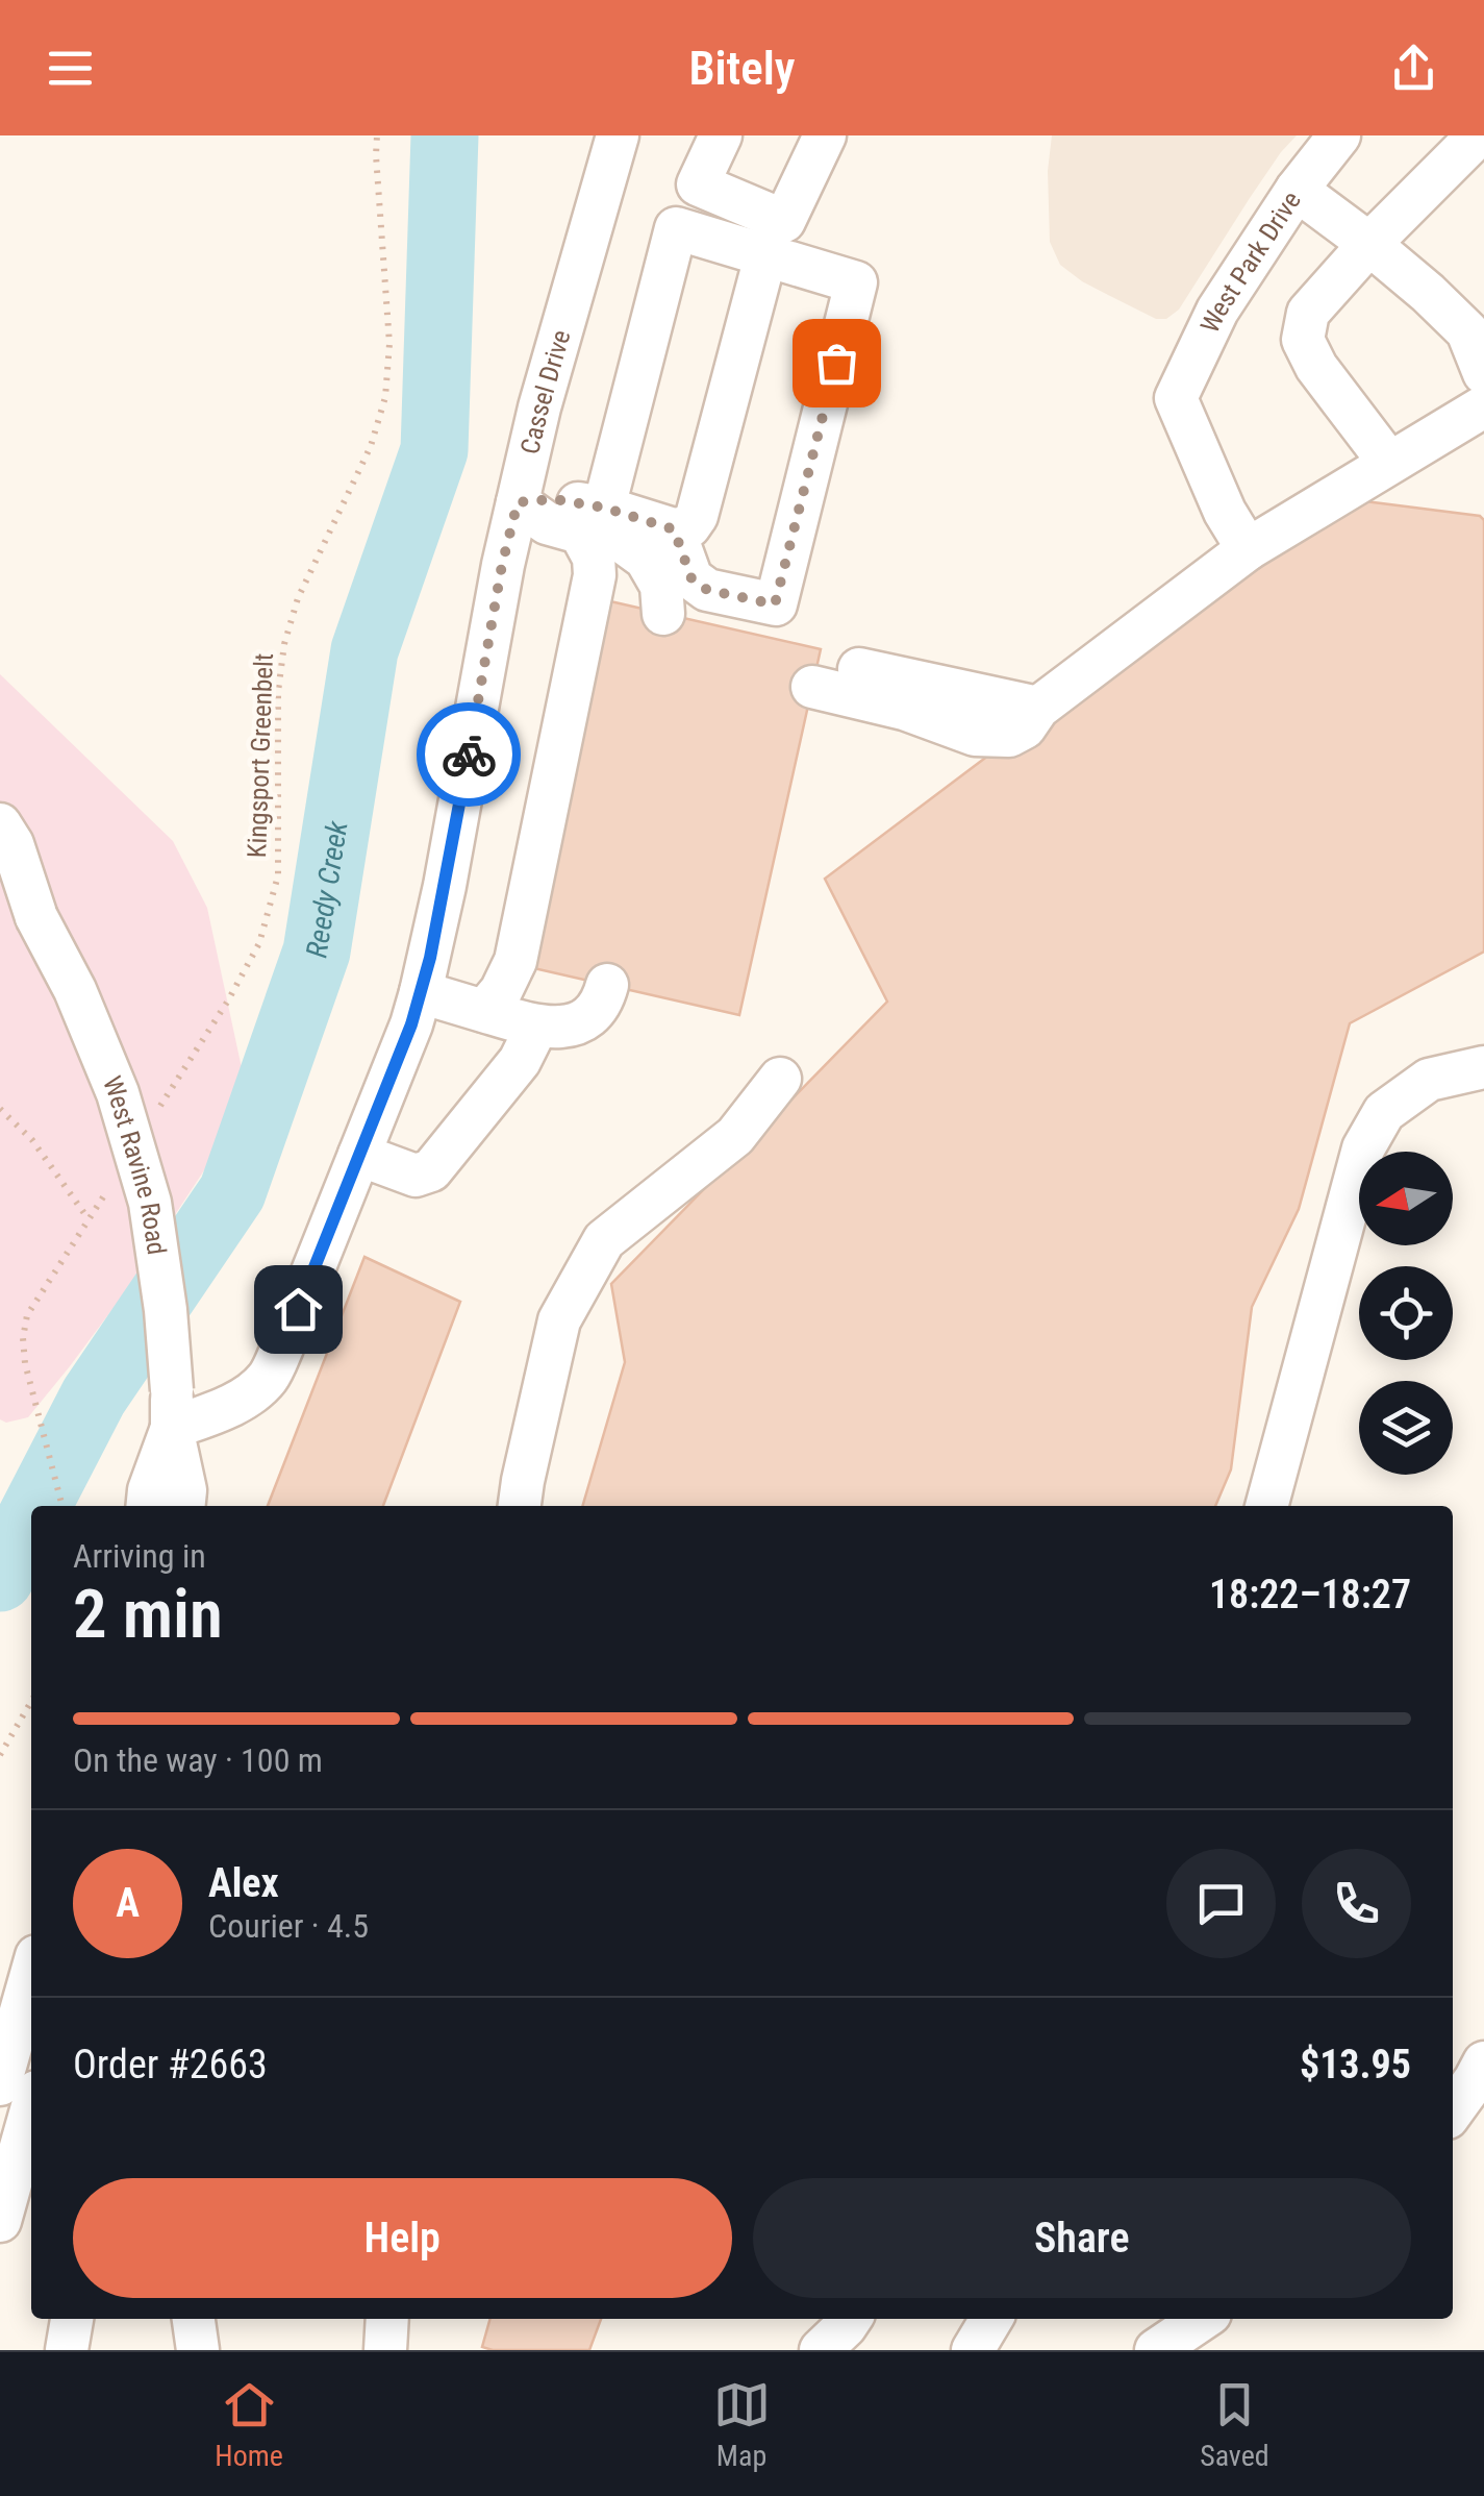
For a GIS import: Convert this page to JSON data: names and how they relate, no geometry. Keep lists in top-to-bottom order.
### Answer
{
  "streets": {
    "street": ["West Park Drive", "Cassel Drive", "West Ravine Road"],
    "path": ["Kingsport Greenbelt"]
  },
  "crossings": [
    ["Cassel Drive", "West Ravine Road"]
  ],
  "water": ["Reedy Creek"],
  "north": "left",
  "page": {
    "header": "Bitely",
    "heading": ["2 min", "Arriving in", "18:22–18:27"],
    "panel": [
      "Alex",
      "Courier · 4.5",
      "Order #2663",
      "$13.95"
    ],
    "bar": "On the way · 100 m",
    "round": "A",
    "buttons": ["Help", "Share"],
    "tabs": ["Home", "Map", "Saved"]
  }
}
